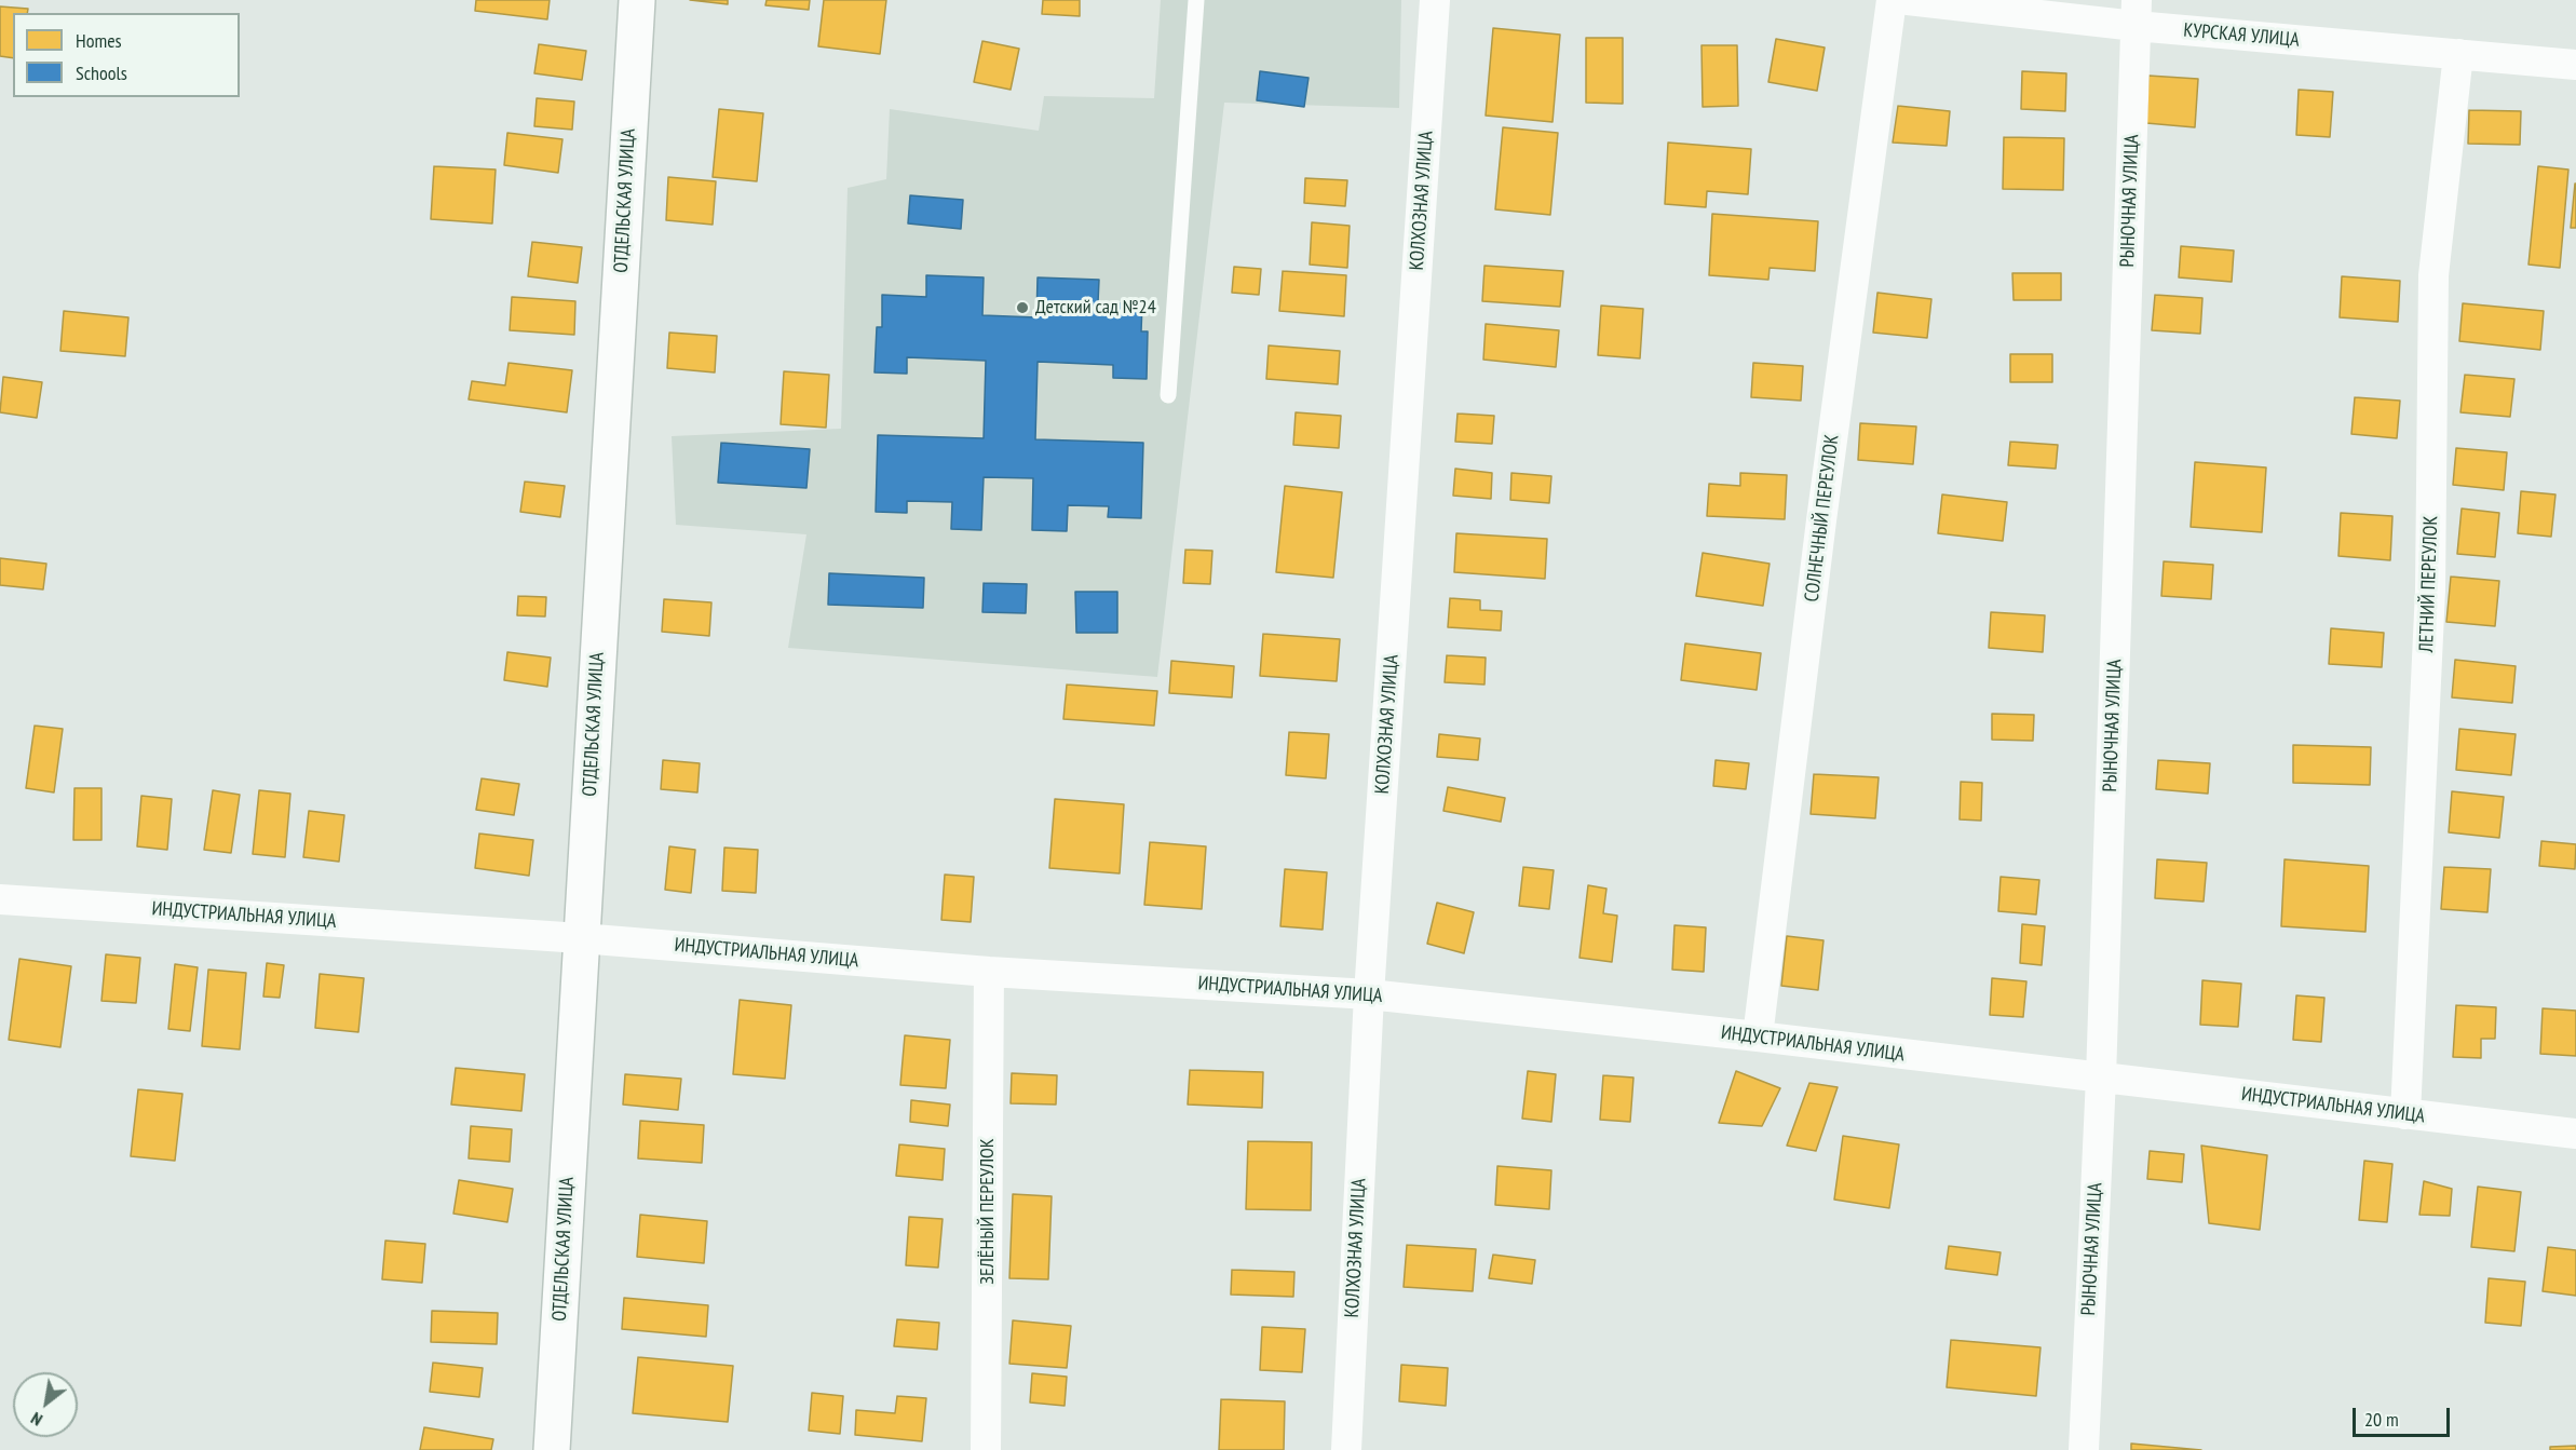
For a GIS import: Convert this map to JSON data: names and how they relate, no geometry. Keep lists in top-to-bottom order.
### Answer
{
  "streets": {
    "street": [
      "КУРСКАЯ УЛИЦА",
      "ОТДЕЛЬСКАЯ УЛИЦА",
      "КОЛХОЗНАЯ УЛИЦА",
      "РЫНОЧНАЯ УЛИЦА",
      "СОЛНЕЧНЫЙ ПЕРЕУЛОК",
      "ЛЕТНИЙ ПЕРЕУЛОК",
      "ИНДУСТРИАЛЬНАЯ УЛИЦА",
      "ЗЕЛЁНЫЙ ПЕРЕУЛОК"
    ]
  },
  "crossings": [
    ["КУРСКАЯ УЛИЦА", "РЫНОЧНАЯ УЛИЦА"],
    ["КУРСКАЯ УЛИЦА", "ЛЕТНИЙ ПЕРЕУЛОК"],
    ["ОТДЕЛЬСКАЯ УЛИЦА", "ИНДУСТРИАЛЬНАЯ УЛИЦА"],
    ["КОЛХОЗНАЯ УЛИЦА", "ИНДУСТРИАЛЬНАЯ УЛИЦА"],
    ["РЫНОЧНАЯ УЛИЦА", "ИНДУСТРИАЛЬНАЯ УЛИЦА"],
    ["СОЛНЕЧНЫЙ ПЕРЕУЛОК", "ИНДУСТРИАЛЬНАЯ УЛИЦА"],
    ["ЛЕТНИЙ ПЕРЕУЛОК", "ИНДУСТРИАЛЬНАЯ УЛИЦА"],
    ["ИНДУСТРИАЛЬНАЯ УЛИЦА", "ЗЕЛЁНЫЙ ПЕРЕУЛОК"]
  ],
  "places": ["Детский сад №24"],
  "legend": ["Homes", "Schools"],
  "scale_bar": "20 m",
  "north": "bottom left"
}
